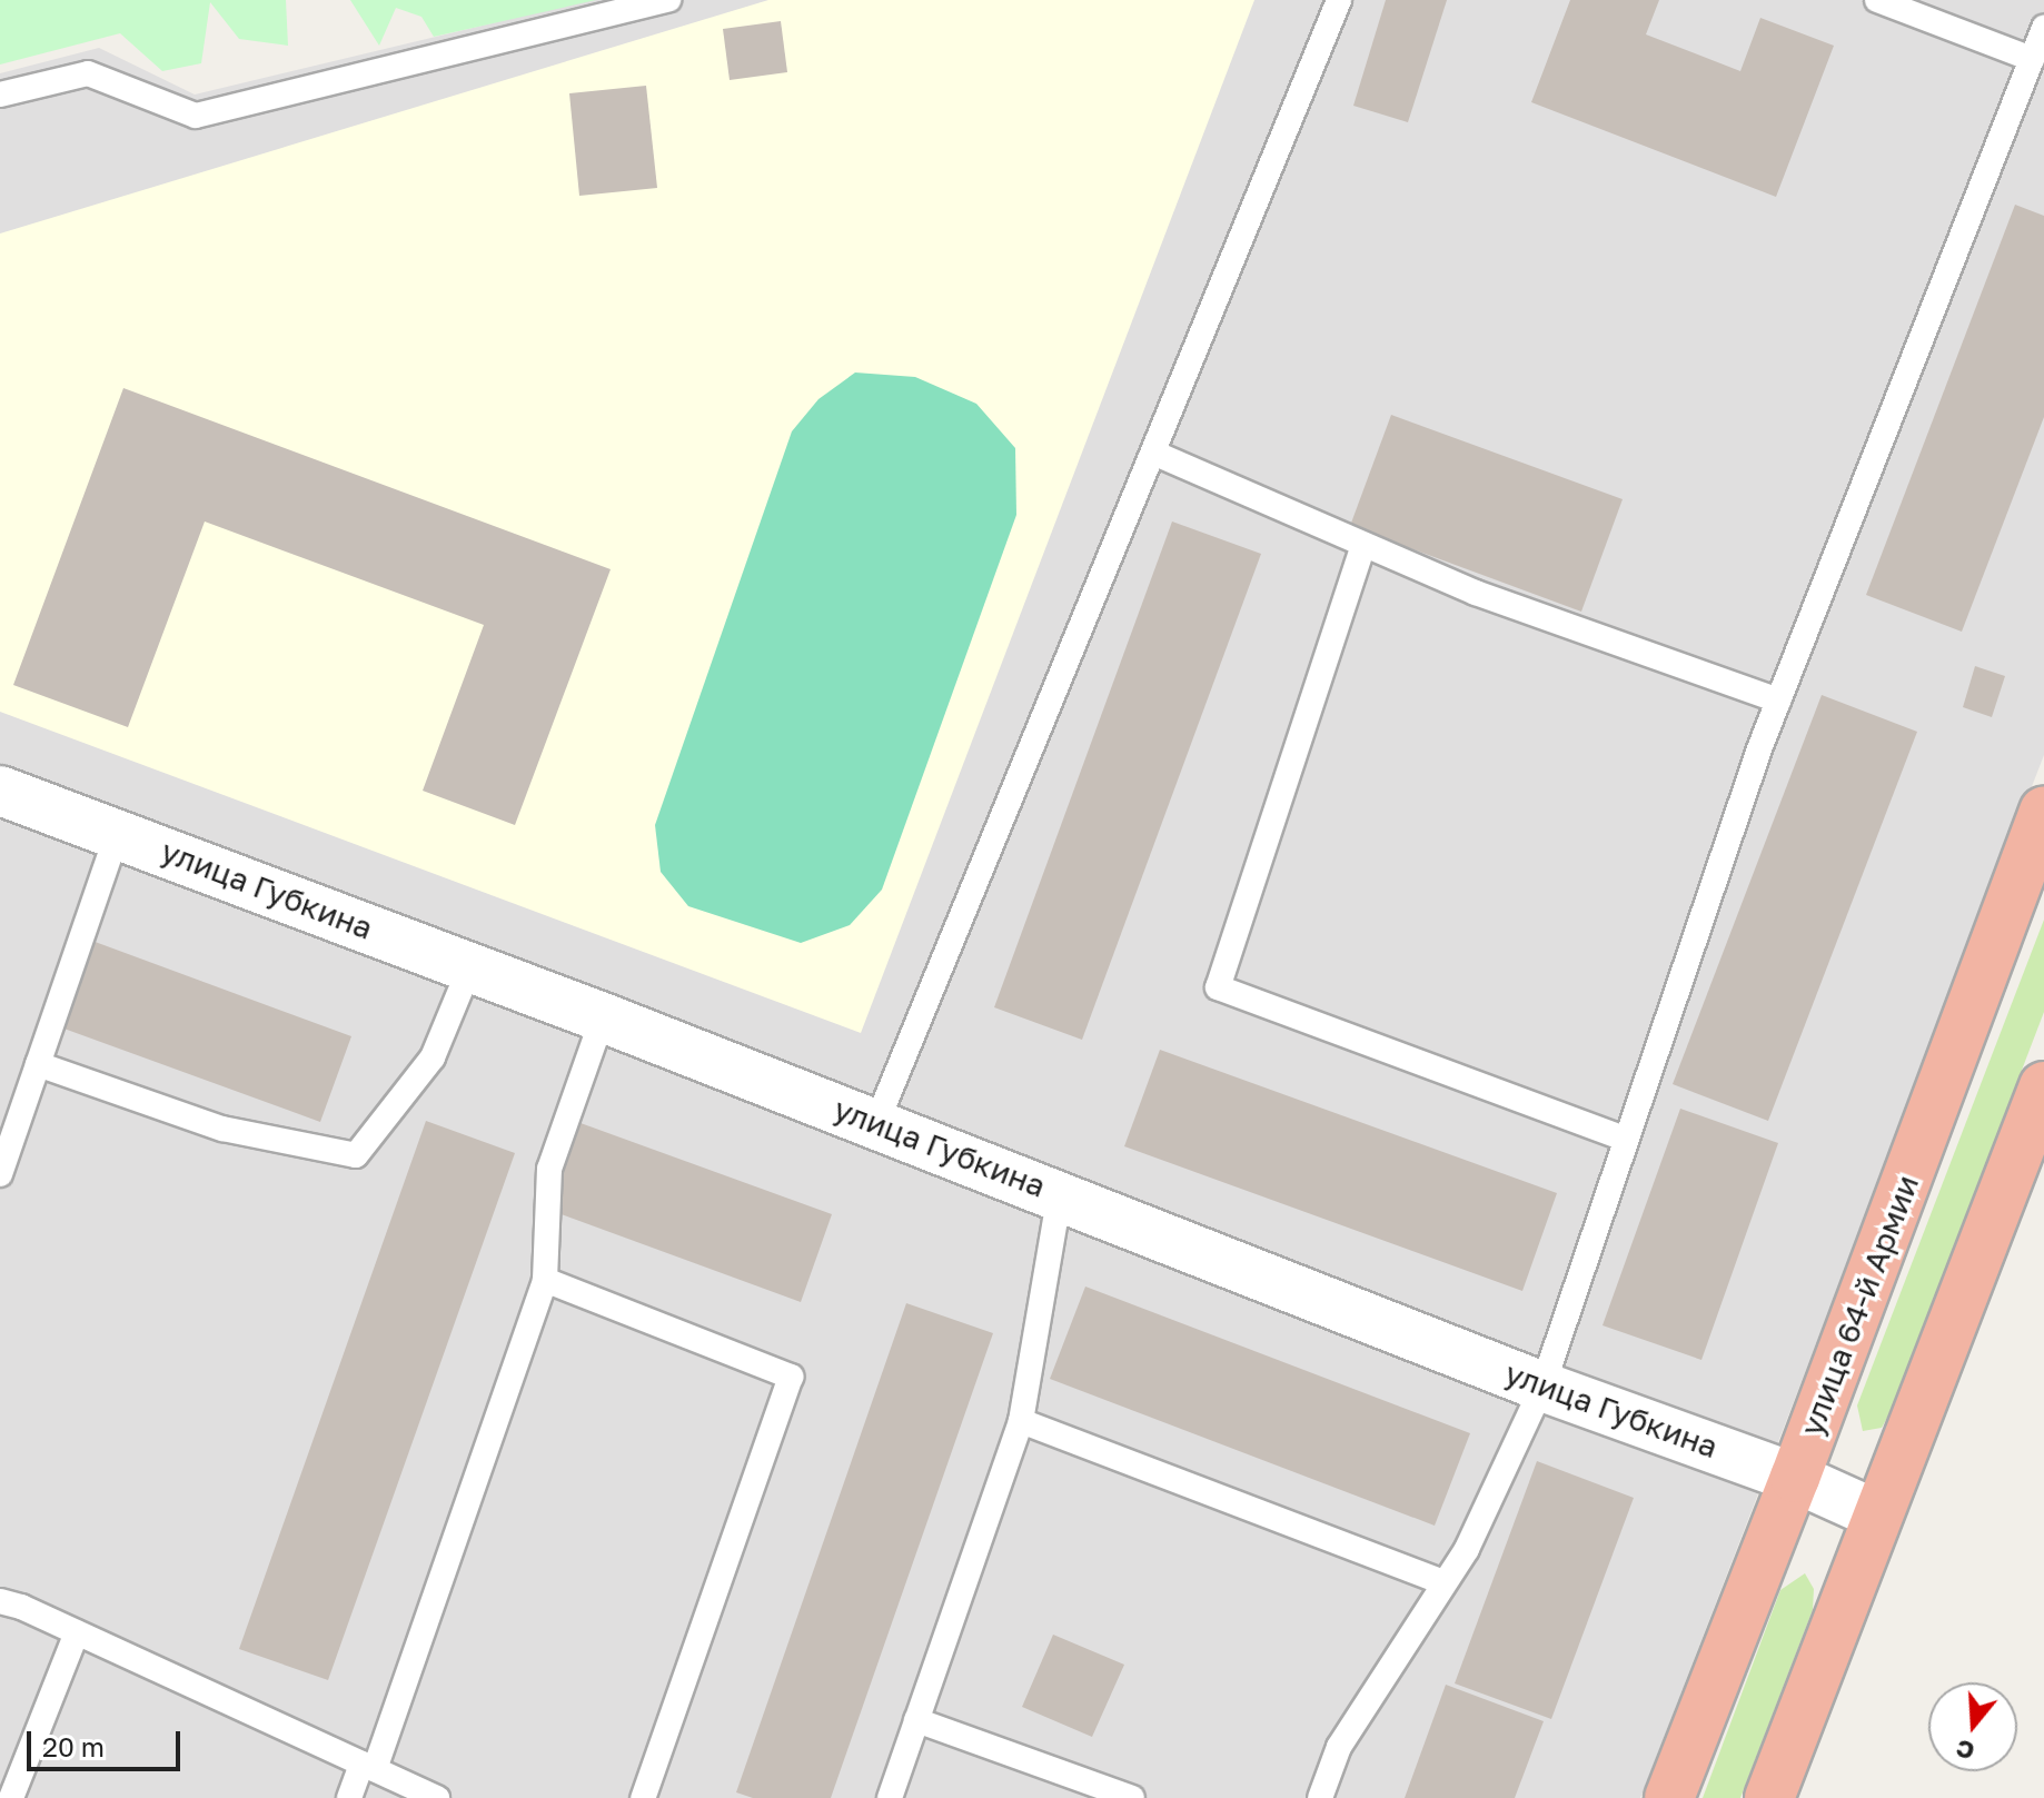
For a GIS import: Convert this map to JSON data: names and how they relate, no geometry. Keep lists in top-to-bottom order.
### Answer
{
  "streets": {
    "highway": ["улица 64-й Армии"],
    "street": ["улица Губкина"]
  },
  "crossings": [
    ["улица Губкина", "улица 64-й Армии"]
  ],
  "scale_bar": "20 m",
  "north": "bottom"
}
